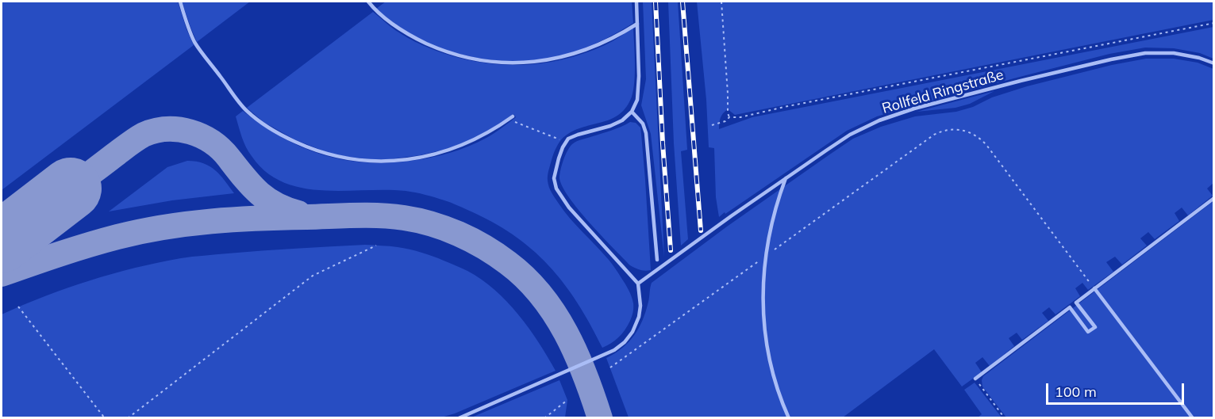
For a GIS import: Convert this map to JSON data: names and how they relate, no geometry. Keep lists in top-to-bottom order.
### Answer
{
  "streets": {
    "lane": ["Rollfeld Ringstraße"]
  },
  "scale_bar": "100 m"
}
